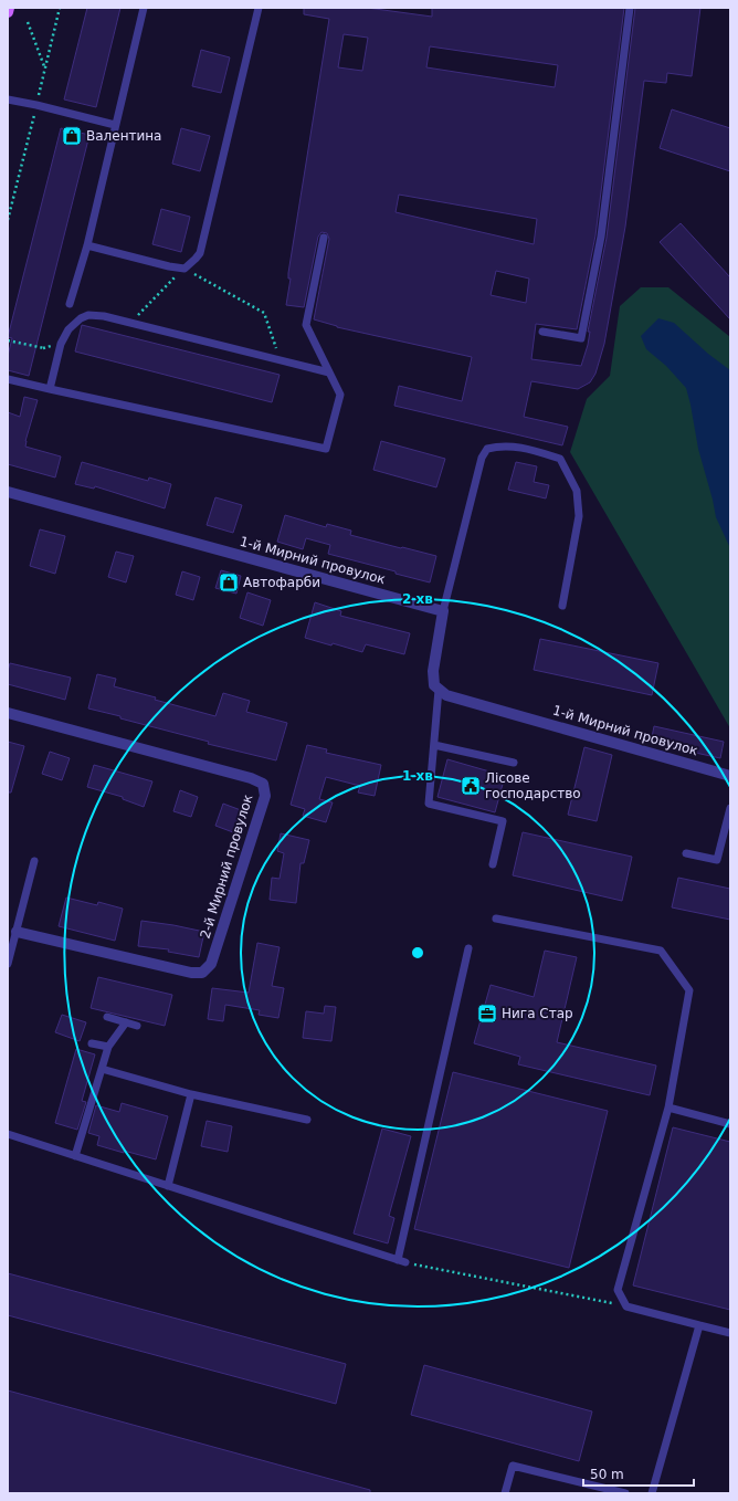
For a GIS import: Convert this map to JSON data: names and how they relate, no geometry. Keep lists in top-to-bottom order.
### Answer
{
  "streets": {
    "street": ["1-й Мирний провулок", "2-й Мирний провулок"]
  },
  "places": {
    "shop": ["Валентина", "Автофарби"],
    "public building": ["Лісове господарство"],
    "office": ["Нига Стар"]
  },
  "scale_bar": "50 m",
  "rings": ["2 хв", "1 хв"]
}
